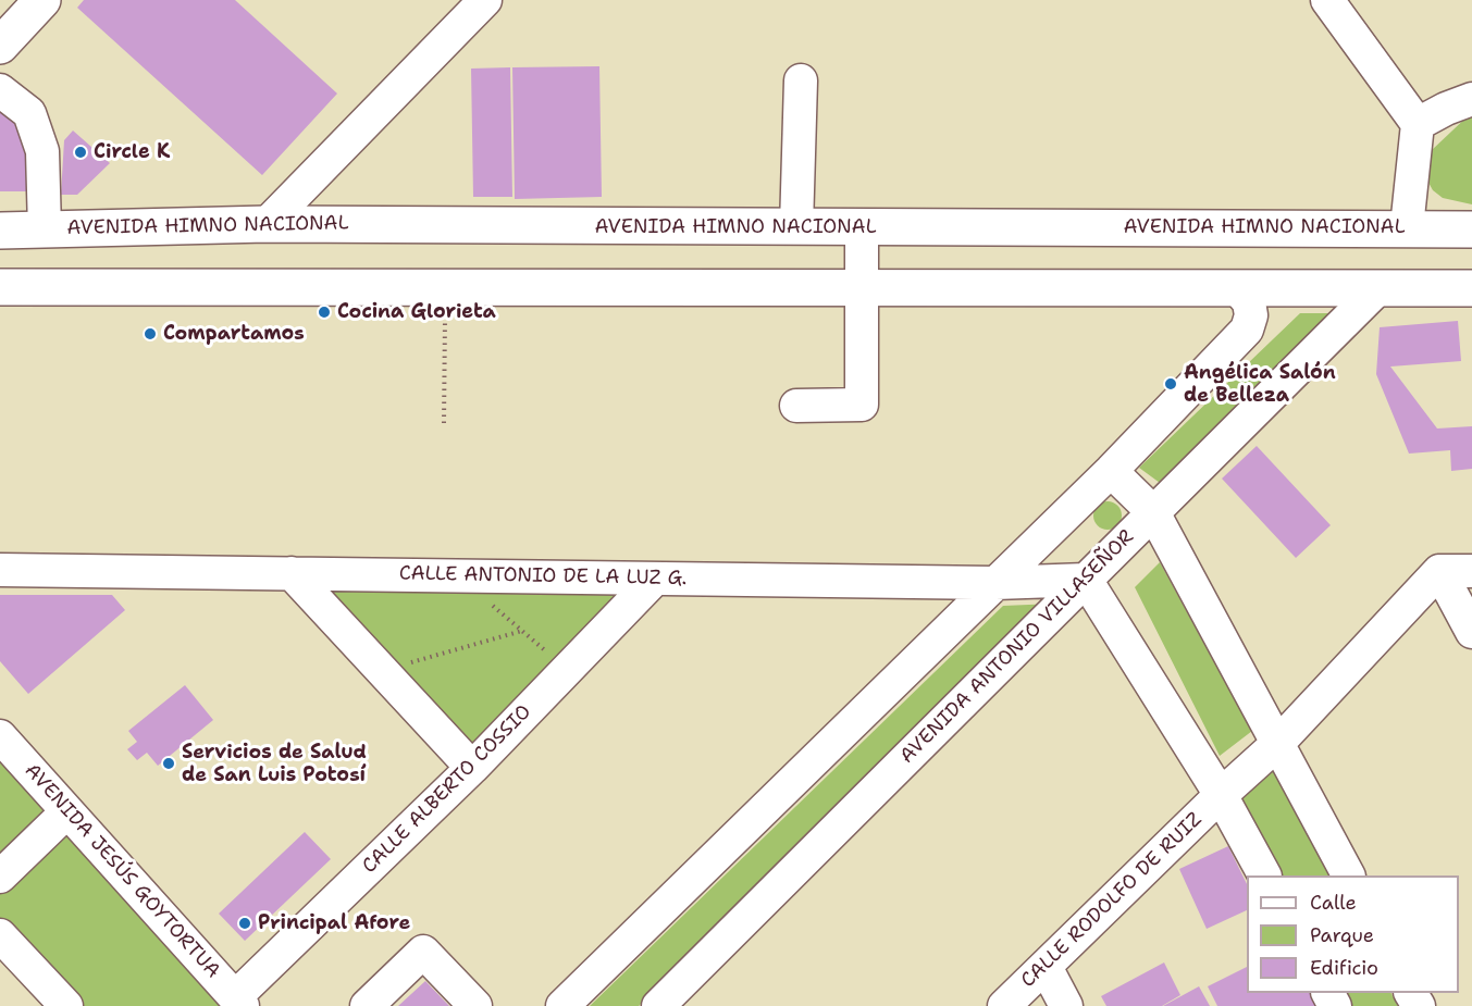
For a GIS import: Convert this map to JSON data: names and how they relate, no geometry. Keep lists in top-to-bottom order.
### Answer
{
  "streets": {
    "main road": ["AVENIDA HIMNO NACIONAL"],
    "street": [
      "CALLE ANTONIO DE LA LUZ G.",
      "AVENIDA ANTONIO VILLASEÑOR",
      "CALLE ALBERTO COSSIO",
      "AVENIDA JESÚS GOYTORTUA",
      "CALLE RODOLFO DE RUIZ"
    ]
  },
  "crossings": [
    ["CALLE ANTONIO DE LA LUZ G.", "AVENIDA ANTONIO VILLASEÑOR"],
    ["CALLE ANTONIO DE LA LUZ G.", "CALLE ALBERTO COSSIO"],
    ["CALLE ALBERTO COSSIO", "AVENIDA JESÚS GOYTORTUA"]
  ],
  "places": [
    "Circle K",
    "Cocina Glorieta",
    "Compartamos",
    "Angélica Salón de Belleza",
    "Servicios de Salud de San Luis Potosí",
    "Principal Afore"
  ],
  "legend": ["Calle", "Parque", "Edificio"]
}
